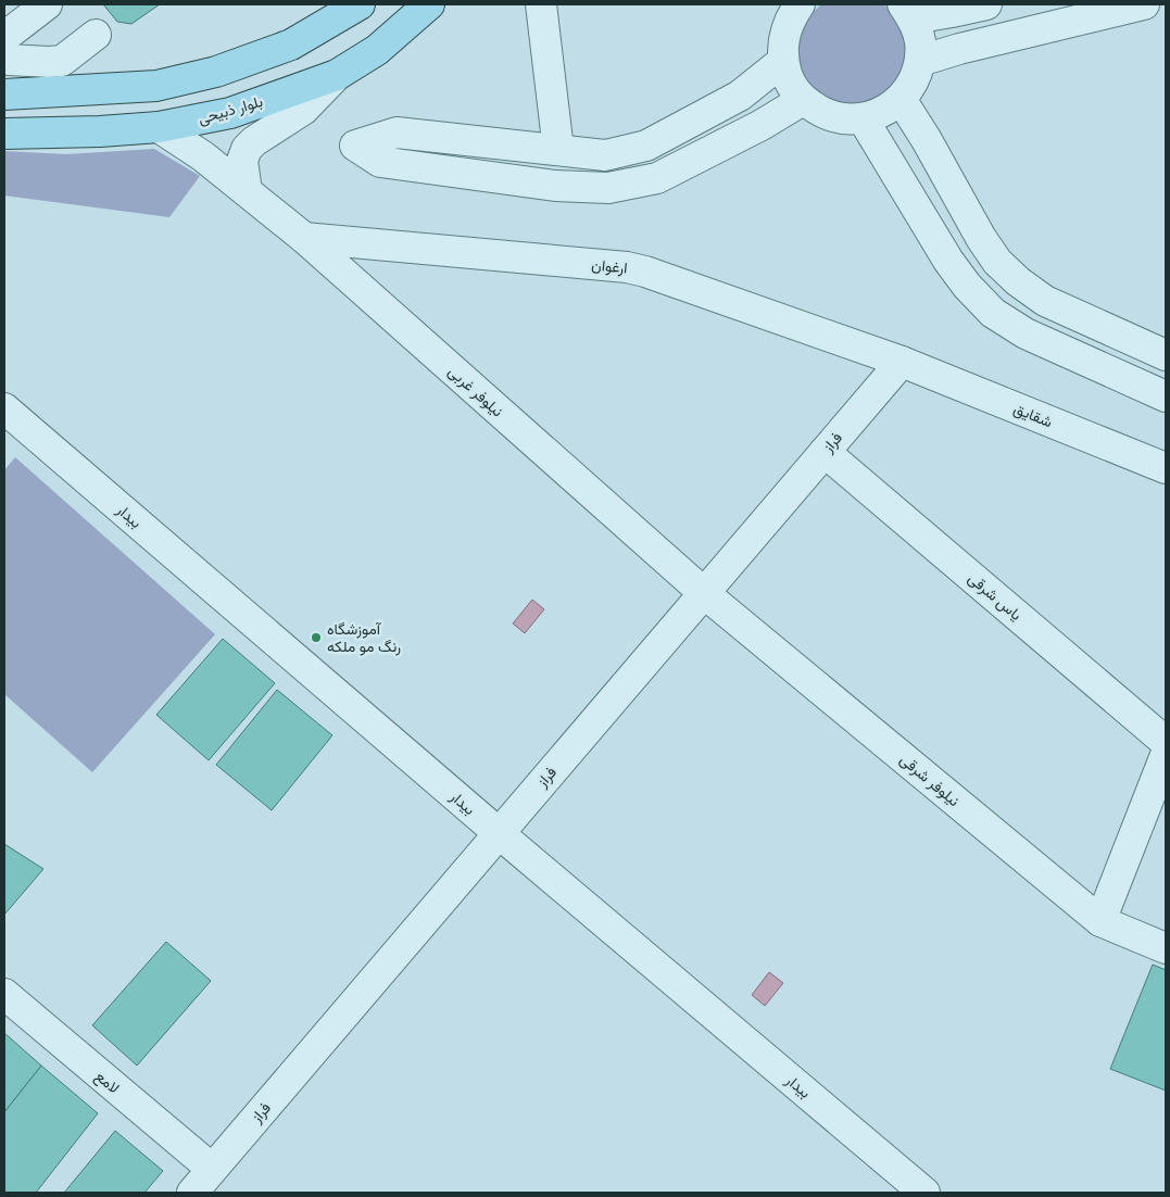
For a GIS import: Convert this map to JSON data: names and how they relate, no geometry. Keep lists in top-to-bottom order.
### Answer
{
  "streets": {
    "main road": ["بلوار ذبیحی"],
    "street": [
      "ارغوان",
      "نیلوفر غربی",
      "شقایق",
      "فراز",
      "بیدار",
      "یاس شرقی",
      "نیلوفر شرقی",
      "لامع"
    ]
  },
  "crossings": [
    ["بلوار ذبیحی", "نیلوفر غربی"],
    ["ارغوان", "نیلوفر غربی"],
    ["ارغوان", "شقایق"],
    ["ارغوان", "فراز"],
    ["نیلوفر غربی", "فراز"],
    ["نیلوفر غربی", "نیلوفر شرقی"],
    ["شقایق", "فراز"],
    ["فراز", "بیدار"],
    ["فراز", "یاس شرقی"],
    ["فراز", "نیلوفر شرقی"],
    ["فراز", "لامع"]
  ],
  "places": ["آموزشگاه رنگ مو ملکه"]
}
